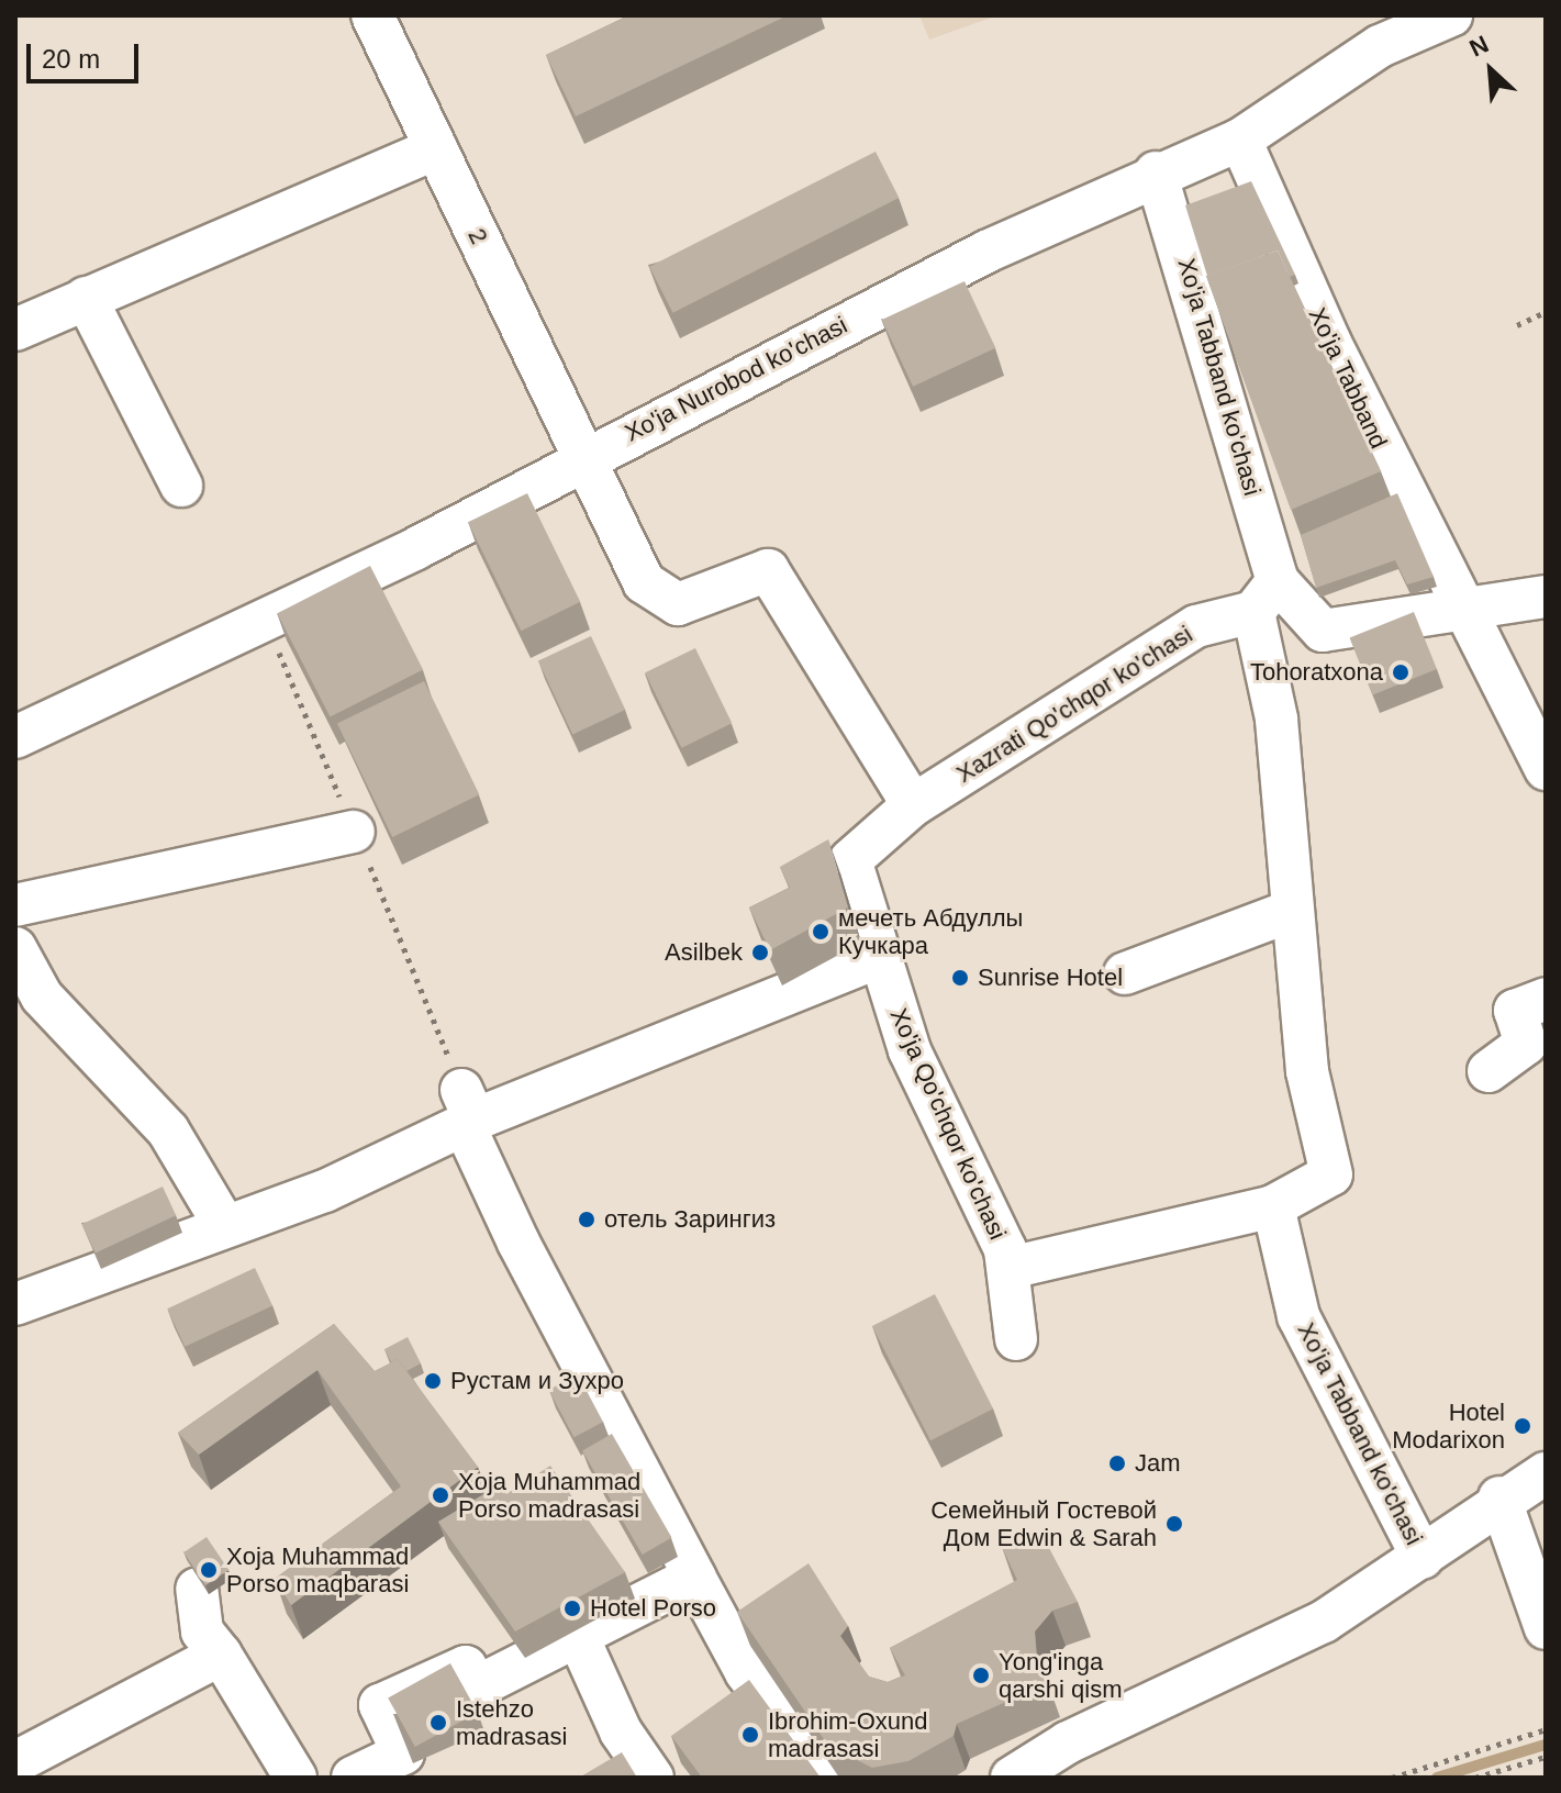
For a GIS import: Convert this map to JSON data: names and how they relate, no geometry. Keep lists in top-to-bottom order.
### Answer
{
  "streets": {
    "street": [
      "2",
      "Xo'ja Tabband ko'chasi",
      "Xo'ja Tabband",
      "Xo'ja Nurobod ko'chasi",
      "Xazrati Qo'chqor ko'chasi",
      "Xo'ja Qo'chqor ko'chasi"
    ]
  },
  "crossings": [
    ["2", "Xo'ja Nurobod ko'chasi"],
    ["Xo'ja Tabband ko'chasi", "Xo'ja Nurobod ko'chasi"],
    ["Xo'ja Tabband ko'chasi", "Xazrati Qo'chqor ko'chasi"],
    ["Xo'ja Tabband", "Xo'ja Nurobod ko'chasi"],
    ["Xazrati Qo'chqor ko'chasi", "Xo'ja Qo'chqor ko'chasi"]
  ],
  "places": [
    "Tohoratxona",
    "мечеть Абдуллы Кучкара",
    "Asilbek",
    "Sunrise Hotel",
    "отель Зарингиз",
    "Рустам и Зухро",
    "Hotel Modarixon",
    "Jam",
    "Xoja Muhammad Porso madrasasi",
    "Семейный Гостевой Дом Edwin & Sarah",
    "Xoja Muhammad Porso maqbarasi",
    "Hotel Porso",
    "Yong'inga qarshi qism",
    "Istehzo madrasasi",
    "Ibrohim-Oxund madrasasi"
  ],
  "scale_bar": "20 m",
  "north": "top left"
}
